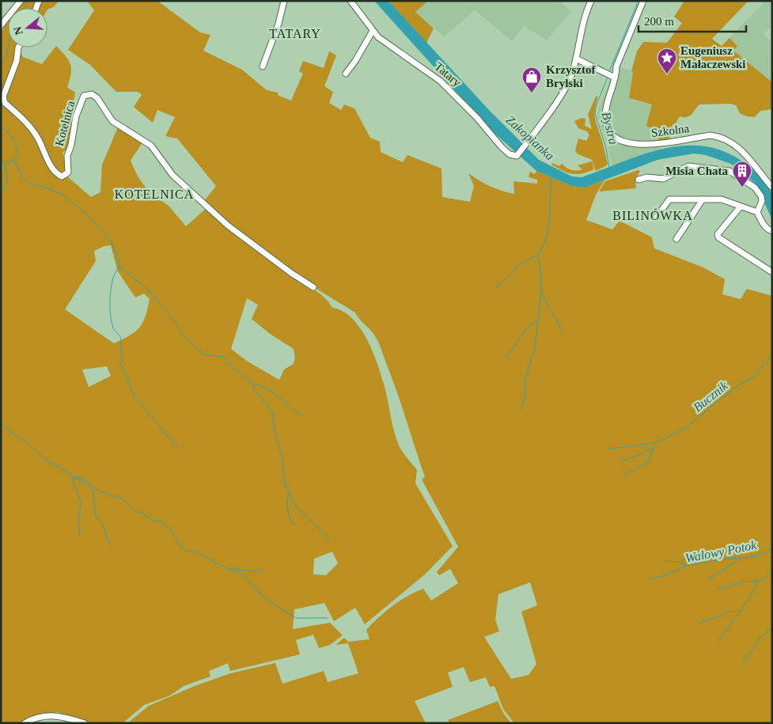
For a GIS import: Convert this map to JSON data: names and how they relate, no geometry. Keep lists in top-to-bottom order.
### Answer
{
  "streets": {
    "street": ["Tatary", "Kotelnica", "Szkolna"]
  },
  "districts": ["TATARY", "KOTELNICA", "BILINÓWKA"],
  "water": [
    "Bystra",
    "Zakopianka",
    "Bucznik",
    "Walowy Potok"
  ],
  "places": {
    "place": ["Eugeniusz Małaczewski"],
    "shop": ["Krzysztof Brylski"],
    "building": ["Misia Chata"]
  },
  "scale_bar": "200 m",
  "north": "left"
}
